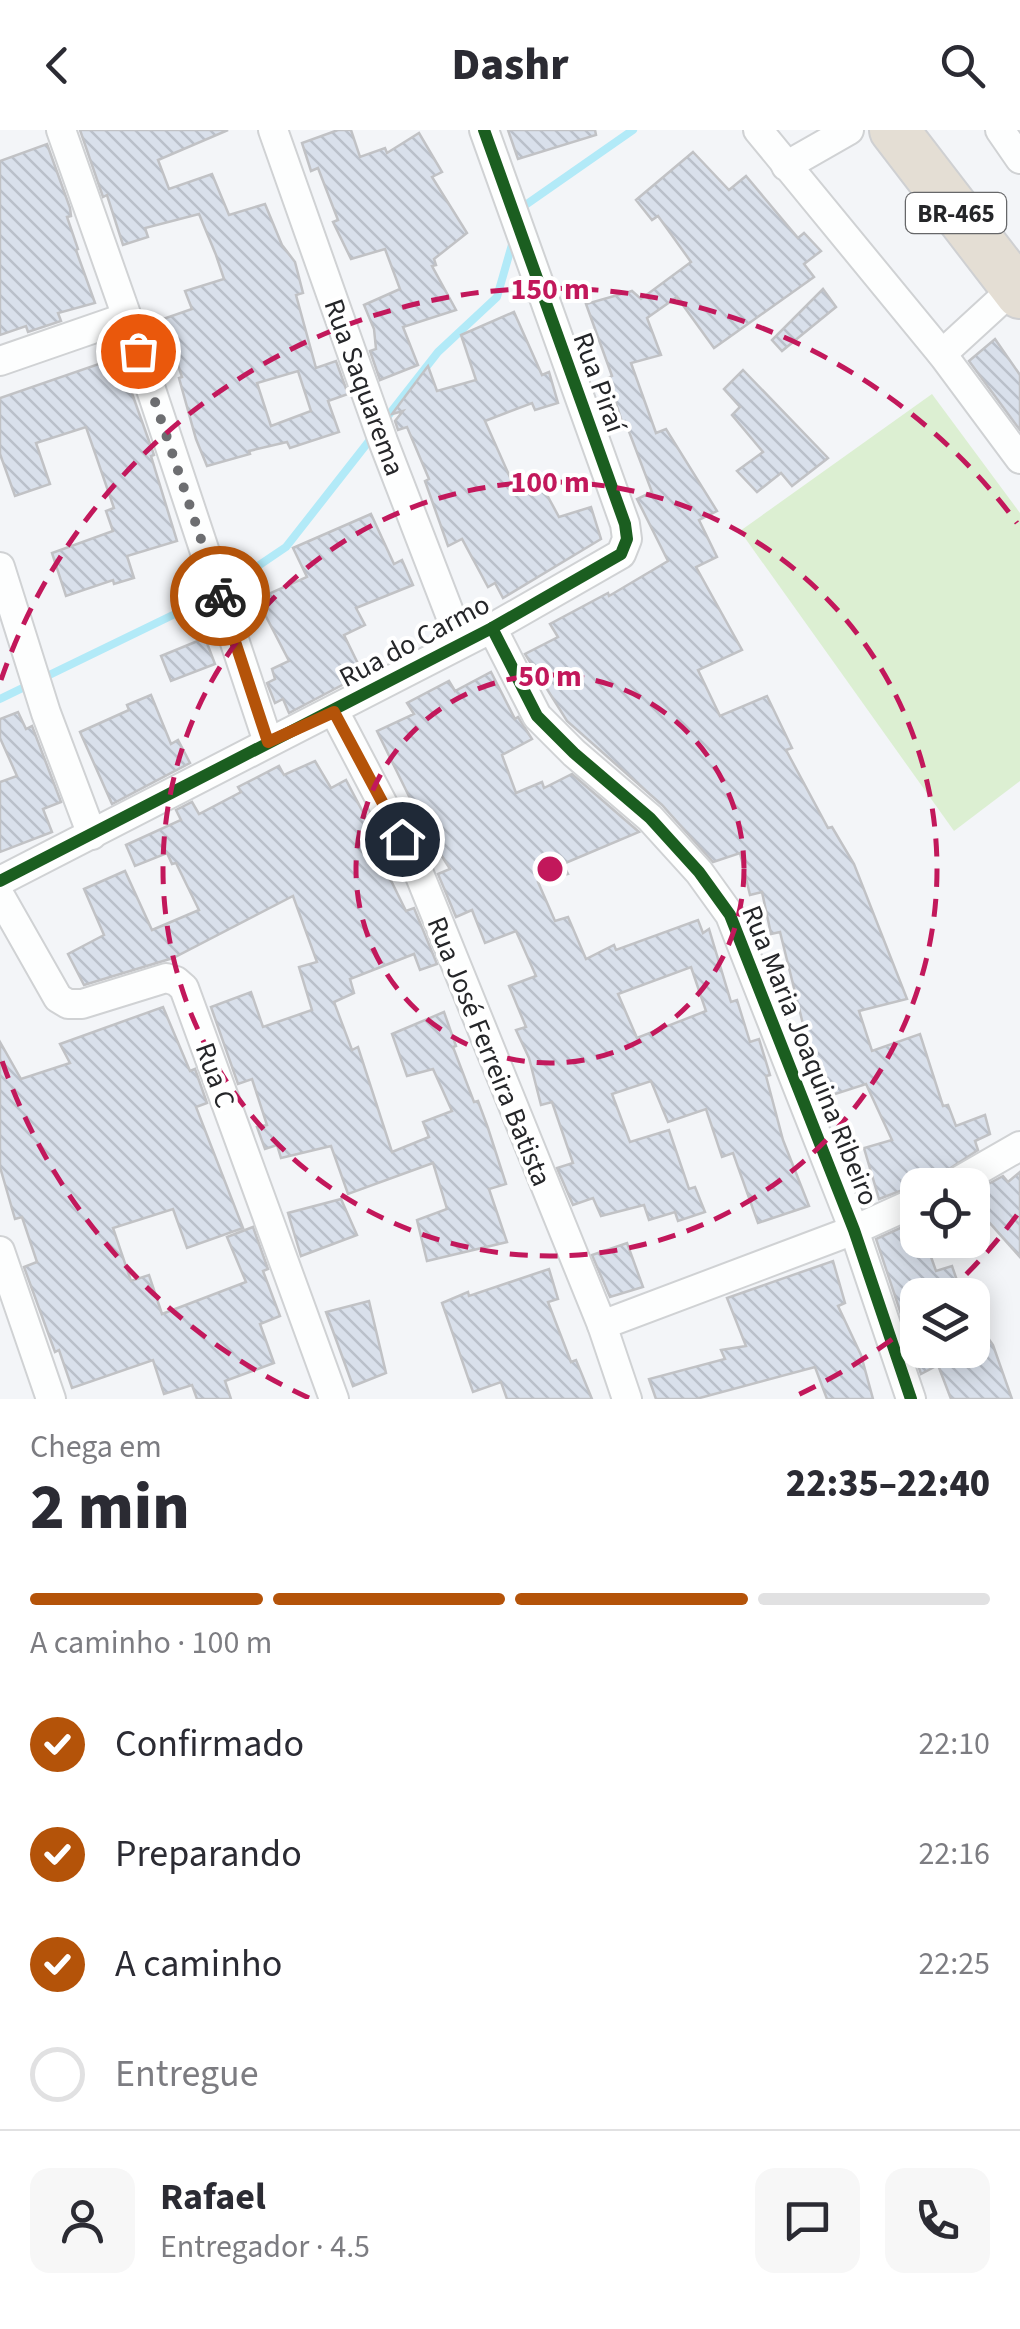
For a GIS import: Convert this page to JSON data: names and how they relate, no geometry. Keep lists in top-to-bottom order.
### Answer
{
  "streets": {
    "highway": ["BR-465"],
    "street": [
      "Rua Piraí",
      "Rua Saquarema",
      "Rua do Carmo",
      "Rua José Ferreira Batista",
      "Rua Maria Joaquina Ribeiro",
      "Rua C"
    ]
  },
  "crossings": [
    ["Rua Piraí", "Rua do Carmo"],
    ["Rua Saquarema", "Rua do Carmo"],
    ["Rua do Carmo", "Rua José Ferreira Batista"],
    ["Rua do Carmo", "Rua Maria Joaquina Ribeiro"]
  ],
  "page": {
    "header": "Dashr",
    "heading": ["2 min", "Chega em", "22:35–22:40"],
    "panel": ["Rafael", "Entregador · 4.5"],
    "bar": "A caminho · 100 m",
    "list": [
      ["Confirmado", "22:10"],
      ["Preparando", "22:16"],
      ["A caminho", "22:25"],
      "Entregue"
    ]
  },
  "rings": ["150 m", "100 m", "50 m"]
}
